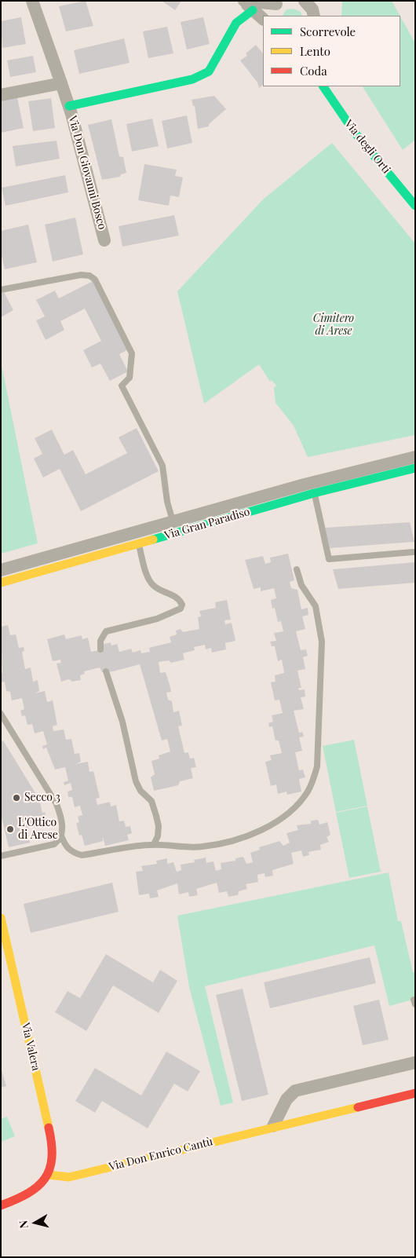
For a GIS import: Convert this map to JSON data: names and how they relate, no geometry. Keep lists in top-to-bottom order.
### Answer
{
  "streets": {
    "street": [
      "Via degli Orti",
      "Via Don Giovanni Bosco",
      "Via Gran Paradiso",
      "Via Valera",
      "Via Don Enrico Cantù"
    ]
  },
  "crossings": [
    ["Via Valera", "Via Don Enrico Cantù"]
  ],
  "parks": ["Cimitero di Arese"],
  "places": ["Secco 3", "L'Ottico di Arese"],
  "legend": ["Scorrevole", "Lento", "Coda"],
  "north": "left"
}
